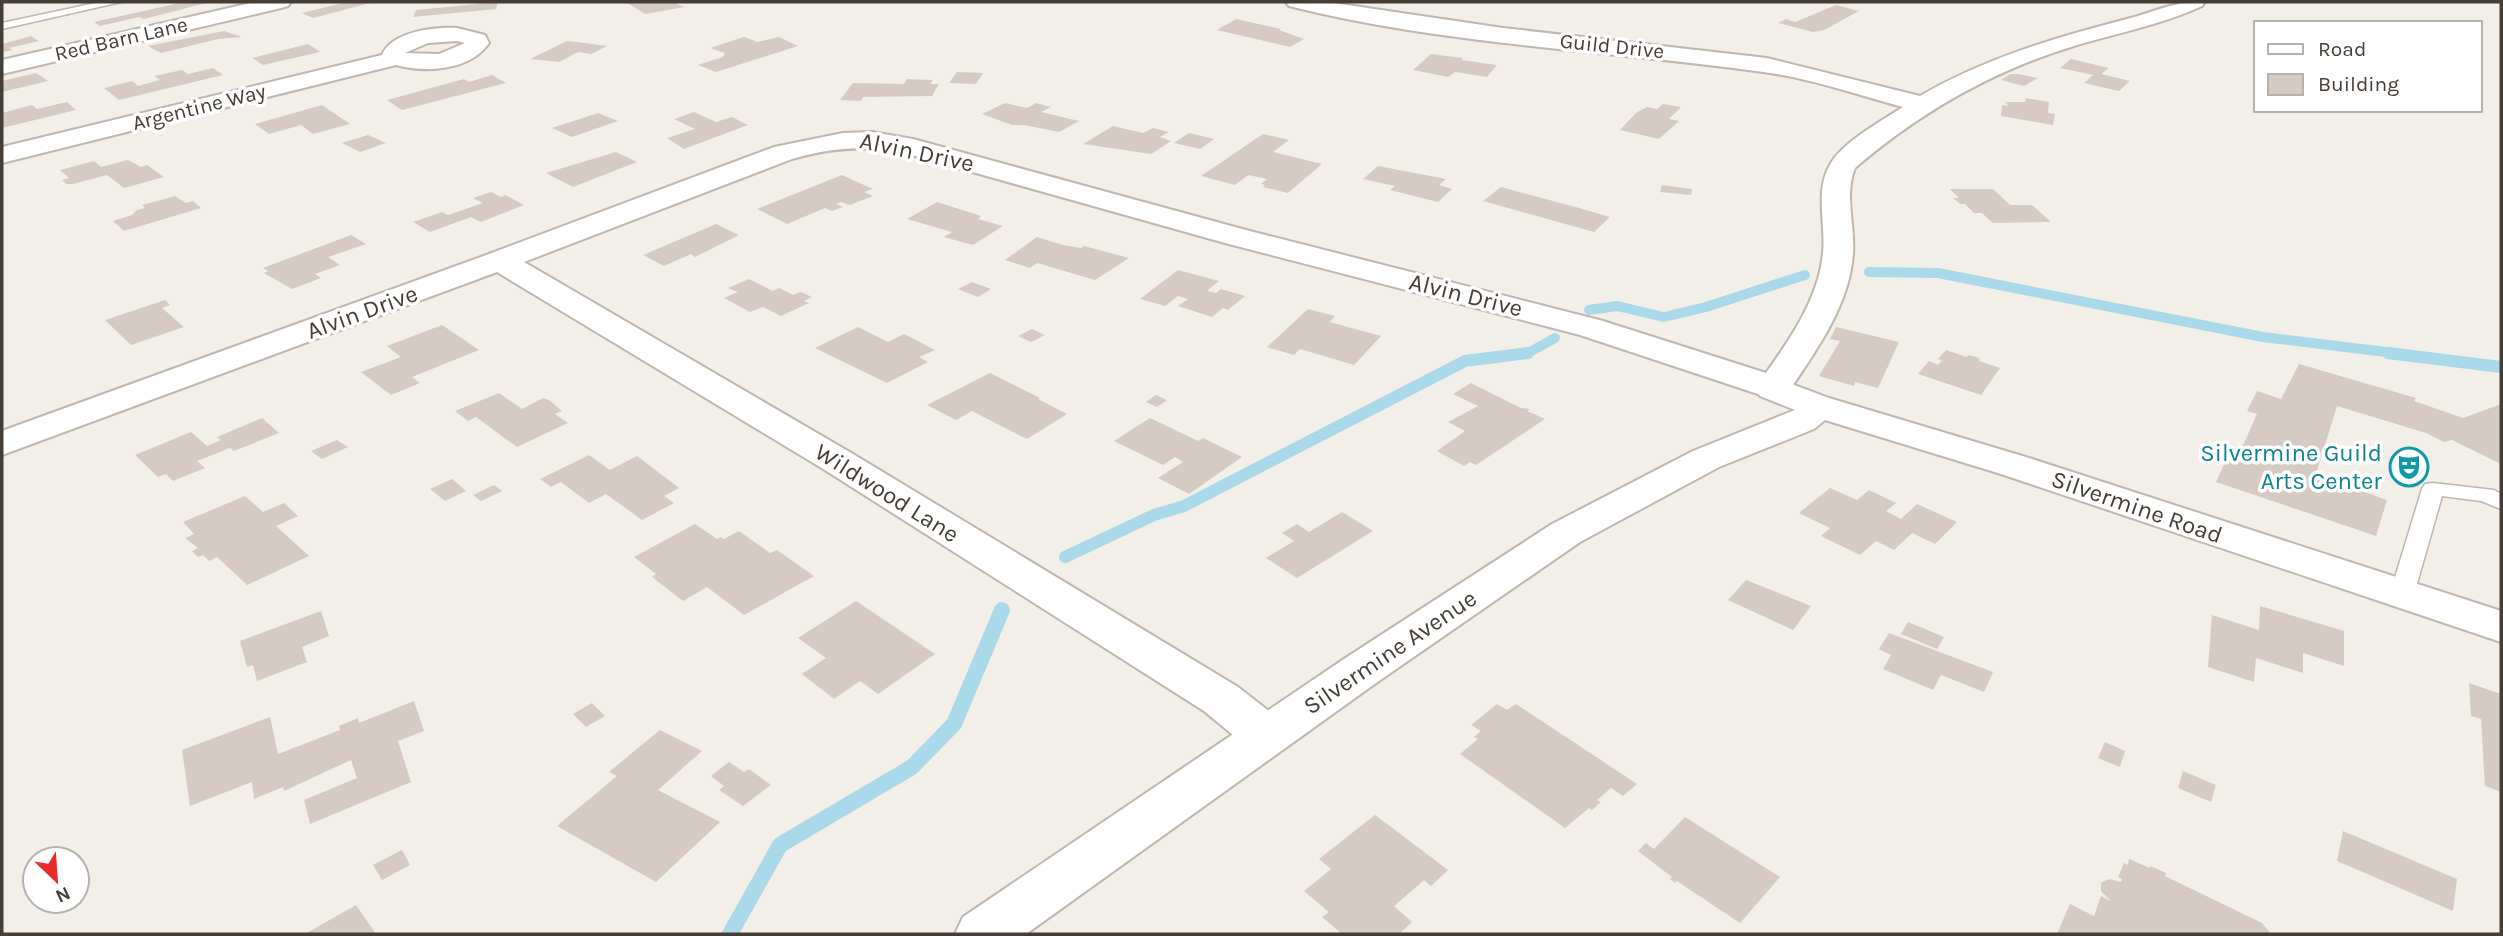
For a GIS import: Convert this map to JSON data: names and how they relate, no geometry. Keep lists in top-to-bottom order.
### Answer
{
  "streets": {
    "street": [
      "Red Barn Lane",
      "Guild Drive",
      "Argentine Way",
      "Alvin Drive",
      "Wildwood Lane",
      "Silvermine Road",
      "Silvermine Avenue"
    ]
  },
  "crossings": [
    ["Alvin Drive", "Wildwood Lane"],
    ["Alvin Drive", "Silvermine Road"],
    ["Wildwood Lane", "Silvermine Avenue"],
    ["Silvermine Road", "Silvermine Avenue"]
  ],
  "places": {
    "theatre": ["Silvermine Guild Arts Center"]
  },
  "legend": ["Road", "Building"],
  "north": "bottom right"
}
